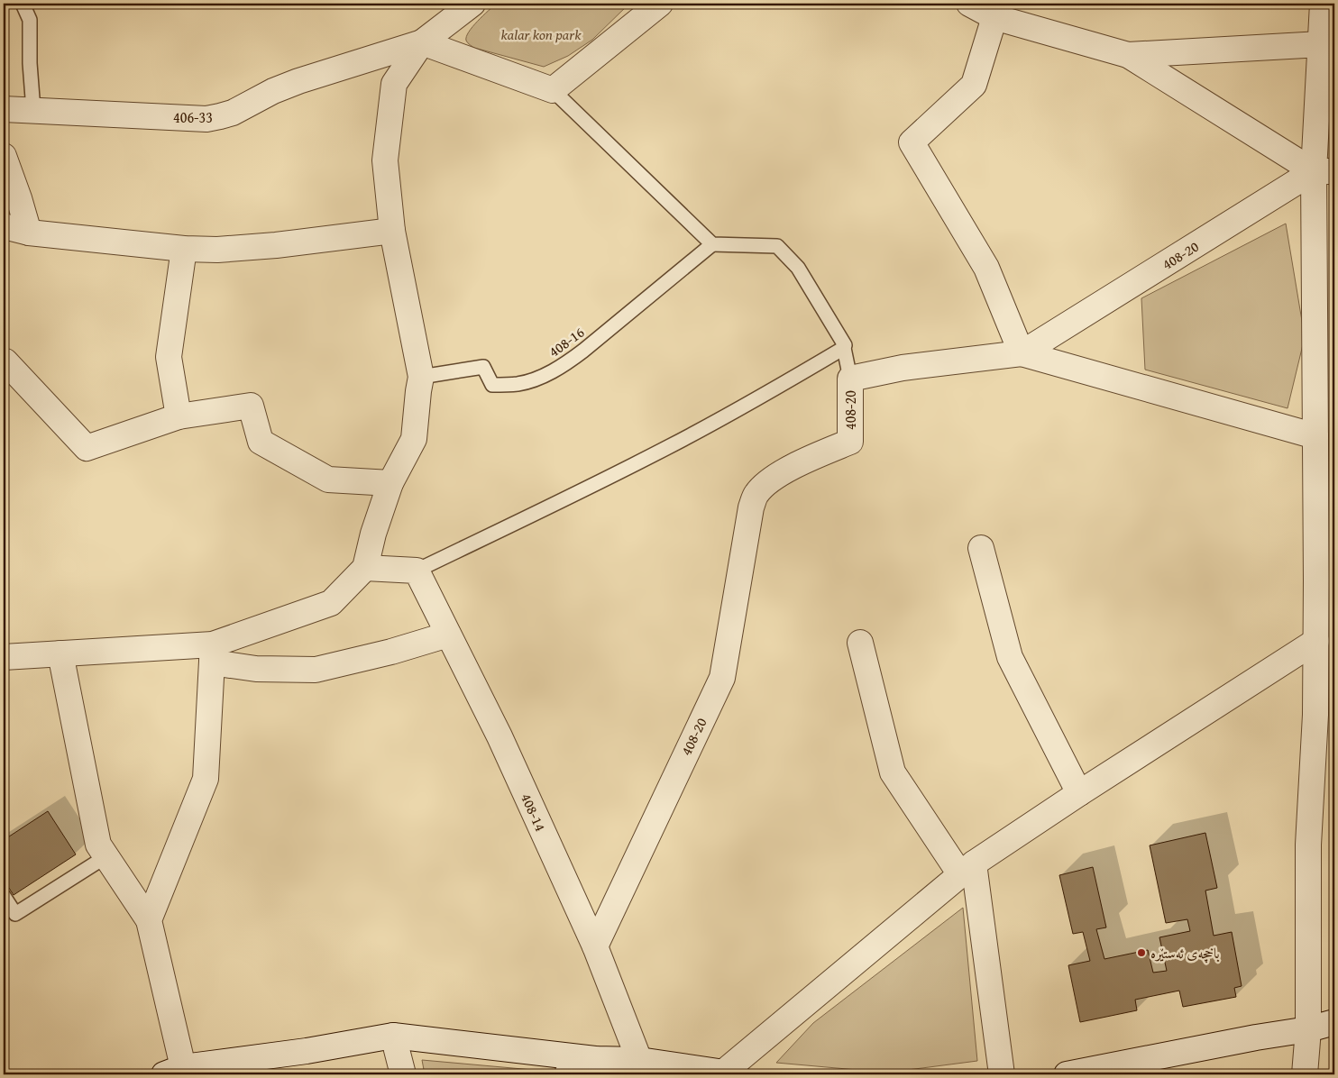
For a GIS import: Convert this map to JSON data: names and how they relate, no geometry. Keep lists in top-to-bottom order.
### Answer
{
  "streets": {
    "street": ["406-33", "408-20", "408-14"],
    "lane": ["408-16"]
  },
  "crossings": [
    ["408-20", "408-14"]
  ],
  "parks": ["kalar kon park"],
  "places": ["باخچەی ئەستێرە"]
}
